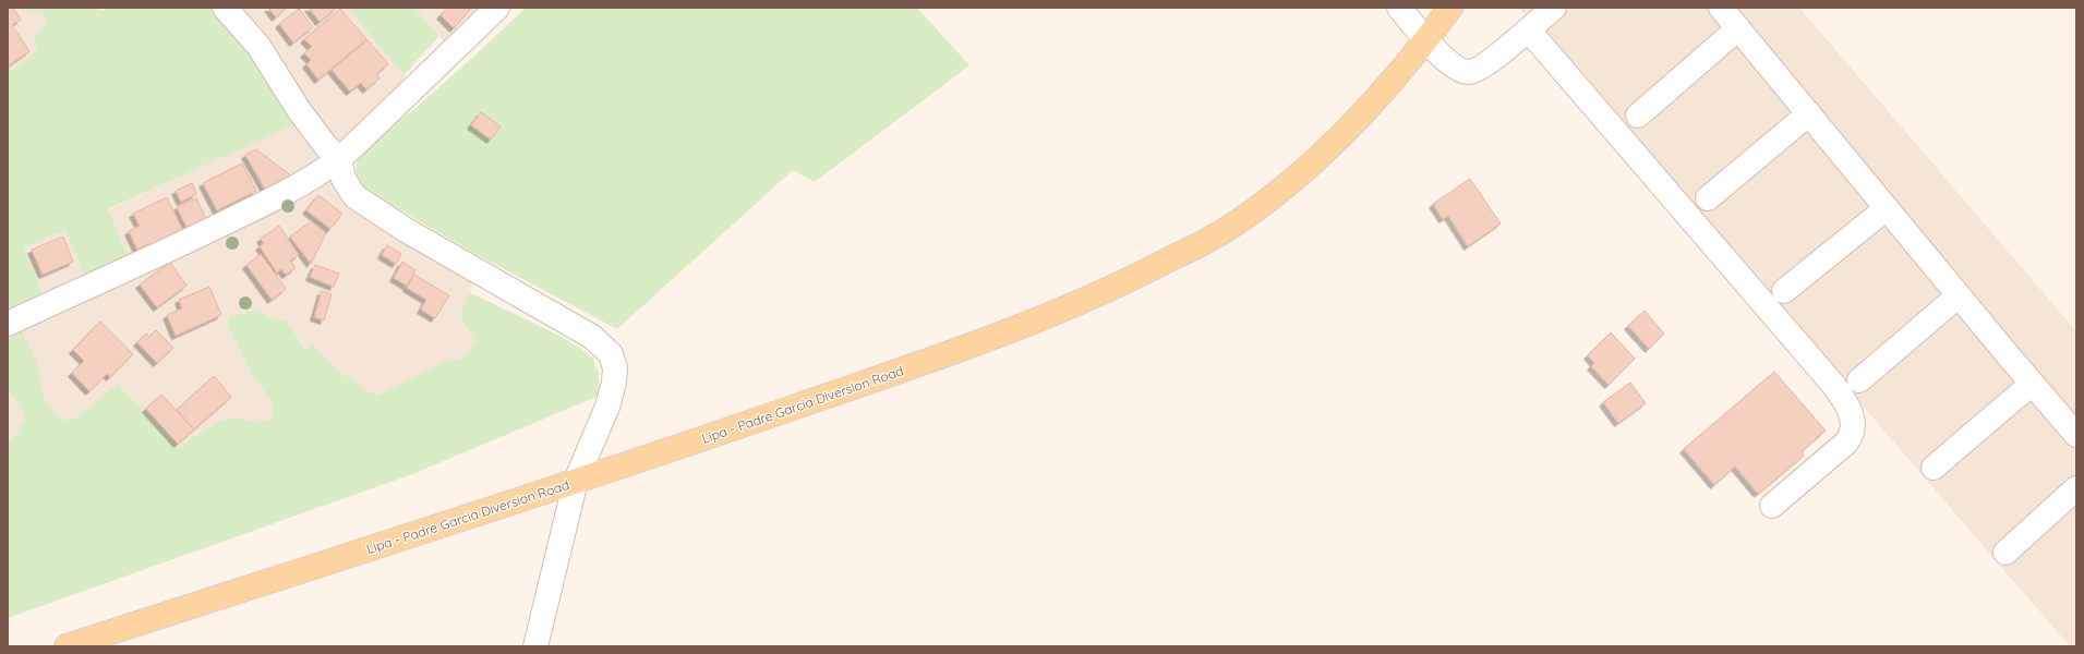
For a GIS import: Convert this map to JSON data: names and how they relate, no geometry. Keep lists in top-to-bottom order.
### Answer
{
  "streets": {
    "main road": ["Lipa - Padre Garcia Diversion Road"]
  }
}
